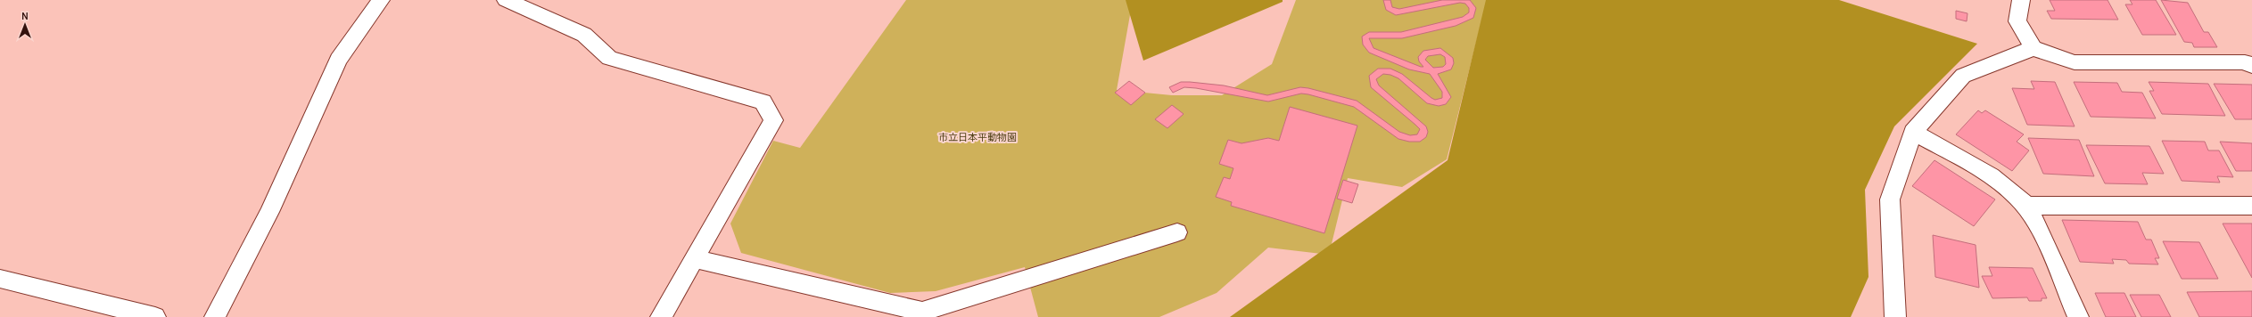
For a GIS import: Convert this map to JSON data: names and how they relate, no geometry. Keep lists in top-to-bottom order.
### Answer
{
  "parks": ["市立日本平動物園"],
  "north": "top"
}
